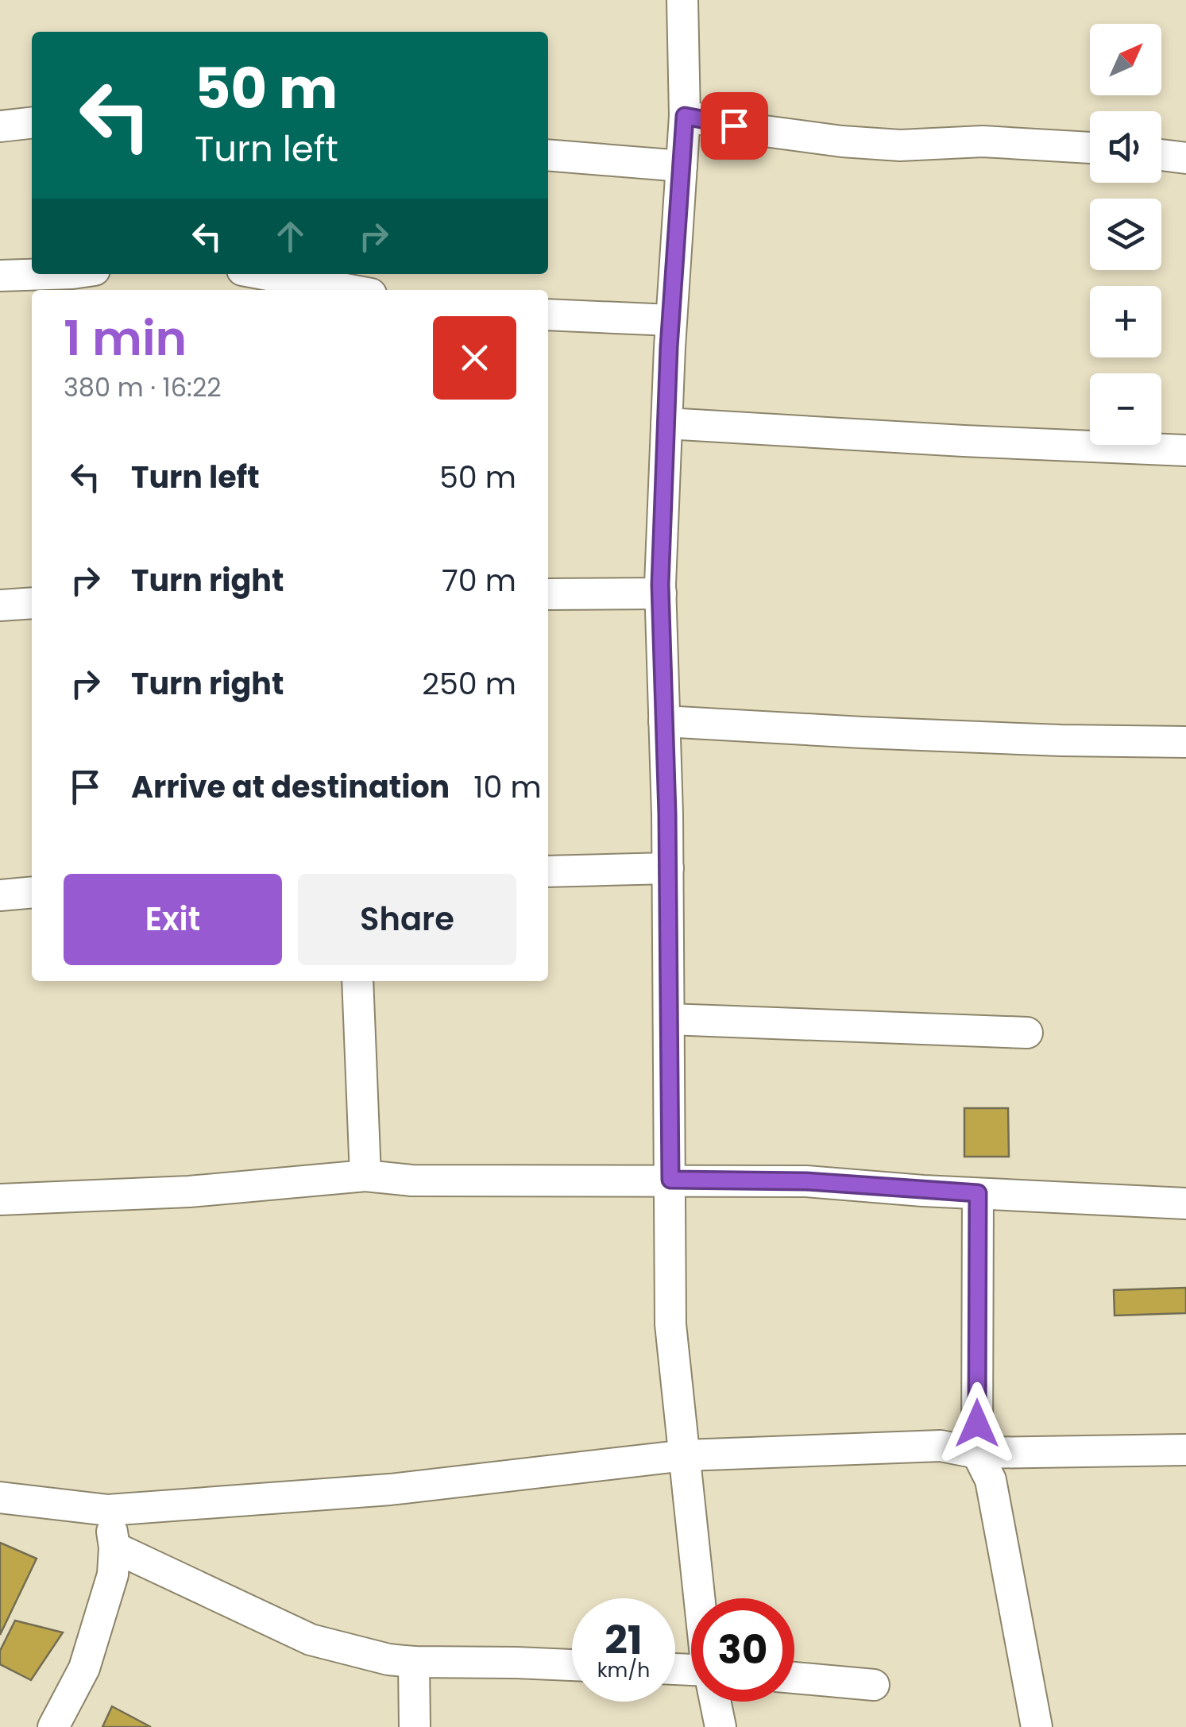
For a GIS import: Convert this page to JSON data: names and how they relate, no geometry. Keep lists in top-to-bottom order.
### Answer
{
  "north": "top right",
  "page": {
    "map_buttons": ["+", "−"],
    "turn": ["50 m", "Turn left"],
    "heading": ["1 min", "380 m · 16:22"],
    "list": [
      {
        "name": "Turn left",
        "value": "50 m"
      },
      {
        "name": "Turn right",
        "value": "70 m"
      },
      {
        "name": "Turn right",
        "value": "250 m"
      },
      {
        "name": "Arrive at destination",
        "value": "10 m"
      }
    ],
    "buttons": ["Exit", "Share"],
    "speed": "21 km/h",
    "limit": "30"
  }
}
